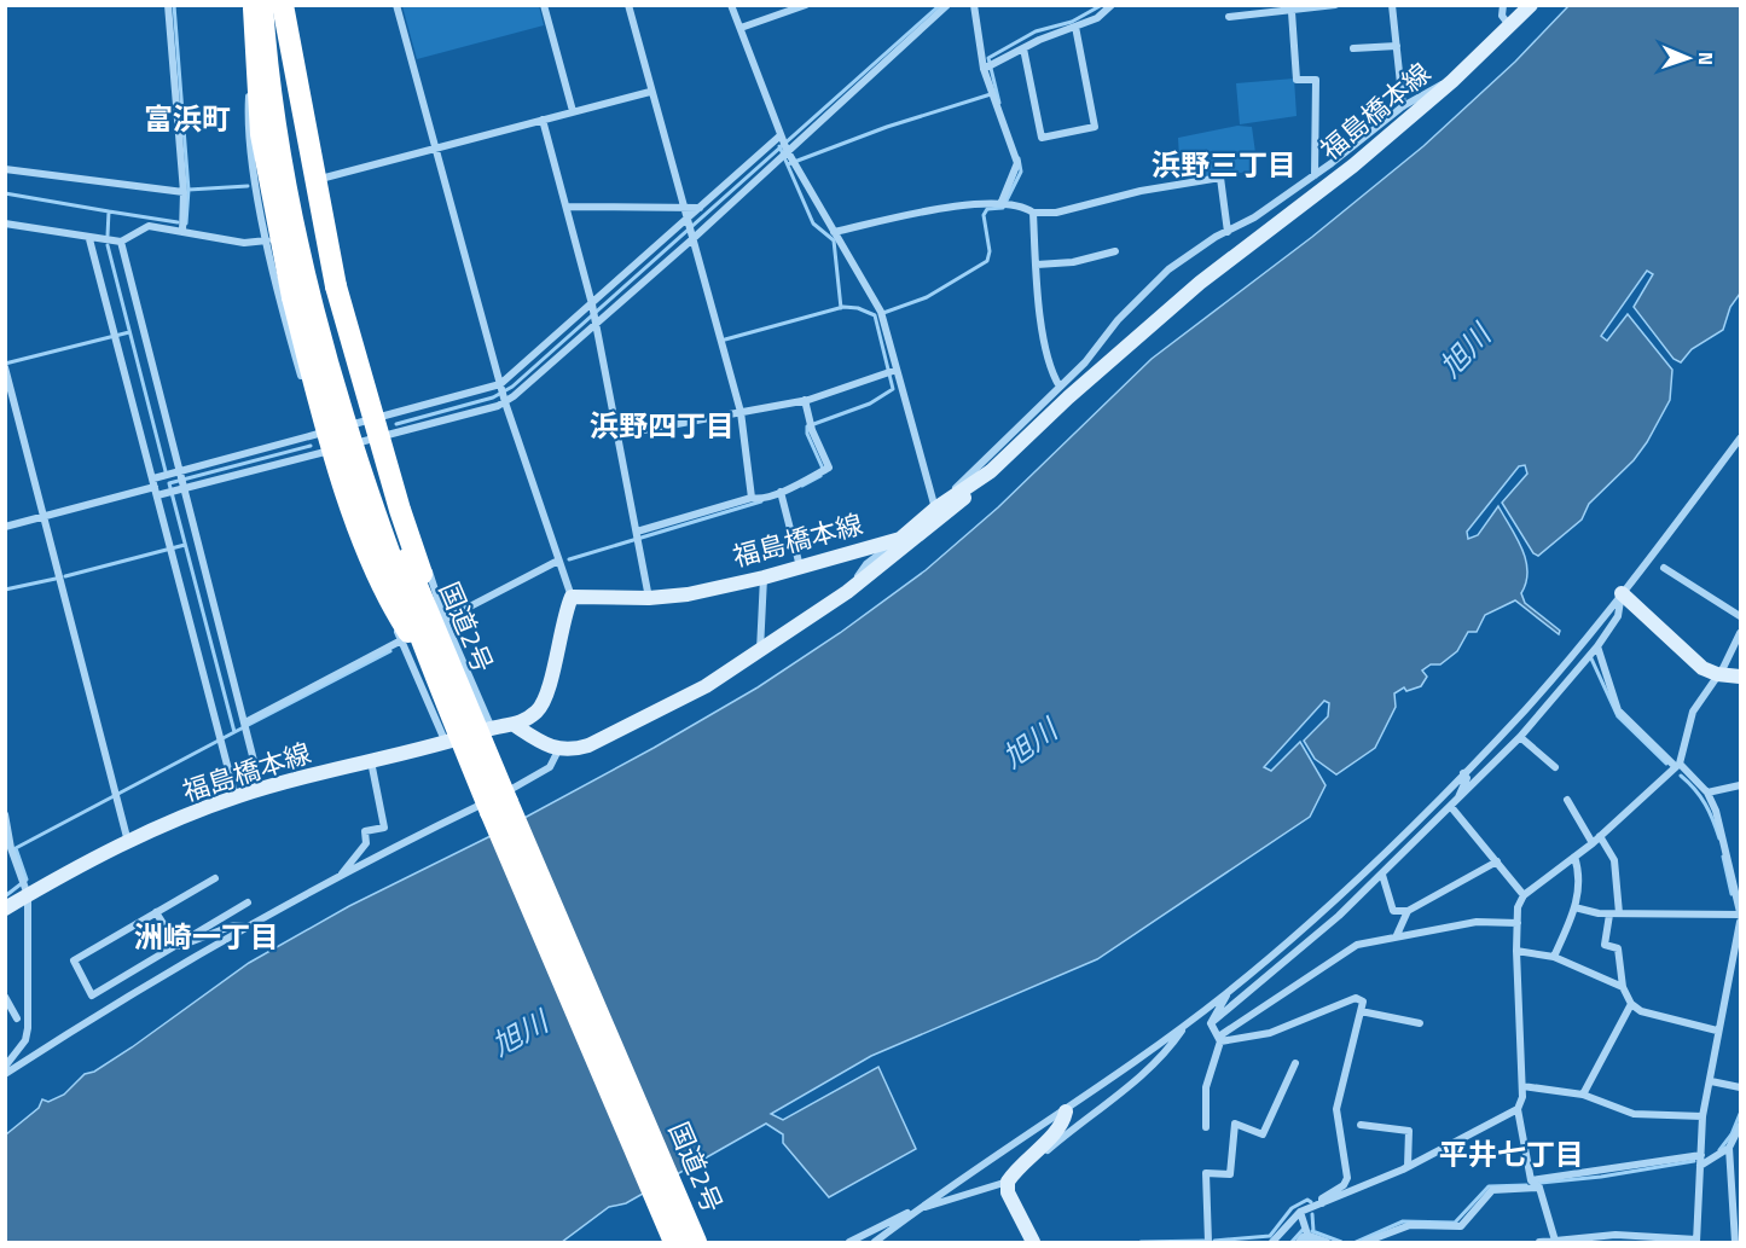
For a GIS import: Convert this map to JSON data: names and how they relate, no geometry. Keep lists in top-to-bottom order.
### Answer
{
  "streets": {
    "highway": ["国道2号"],
    "main road": ["福島橋本線"]
  },
  "districts": [
    "富浜町",
    "浜野三丁目",
    "浜野四丁目",
    "洲崎一丁目",
    "平井七丁目"
  ],
  "water": ["旭川"],
  "north": "right"
}
